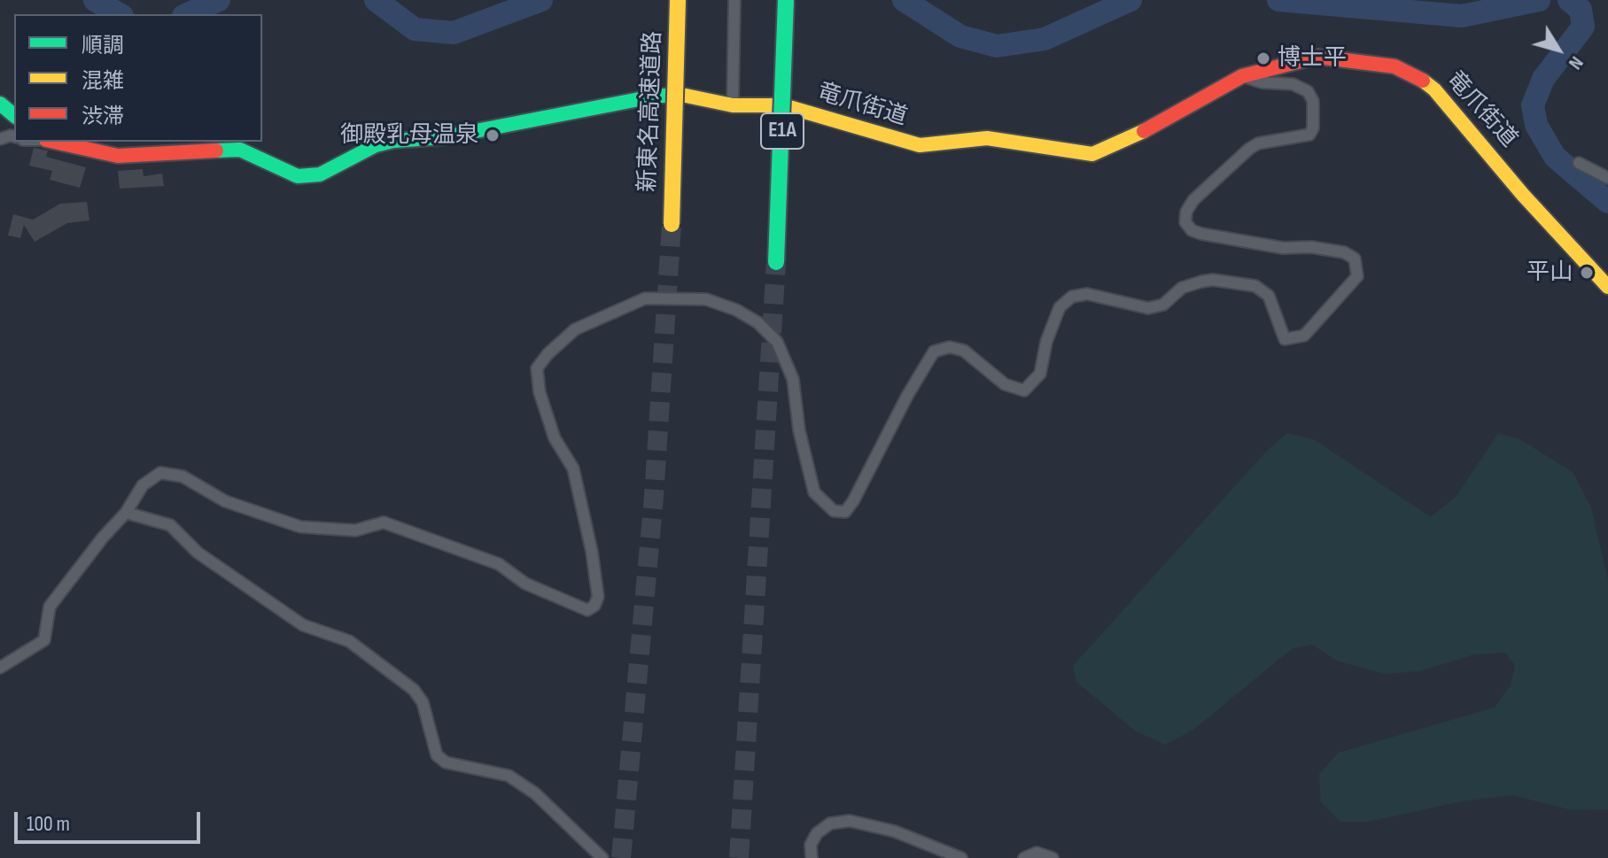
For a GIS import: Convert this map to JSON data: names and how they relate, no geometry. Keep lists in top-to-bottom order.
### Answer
{
  "streets": {
    "main road": ["竜爪街道", "新東名高速道路", "E1A"]
  },
  "places": ["博士平", "御殿乳母温泉", "平山"],
  "legend": ["順調", "混雑", "渋滞"],
  "scale_bar": "100 m",
  "north": "bottom right"
}
